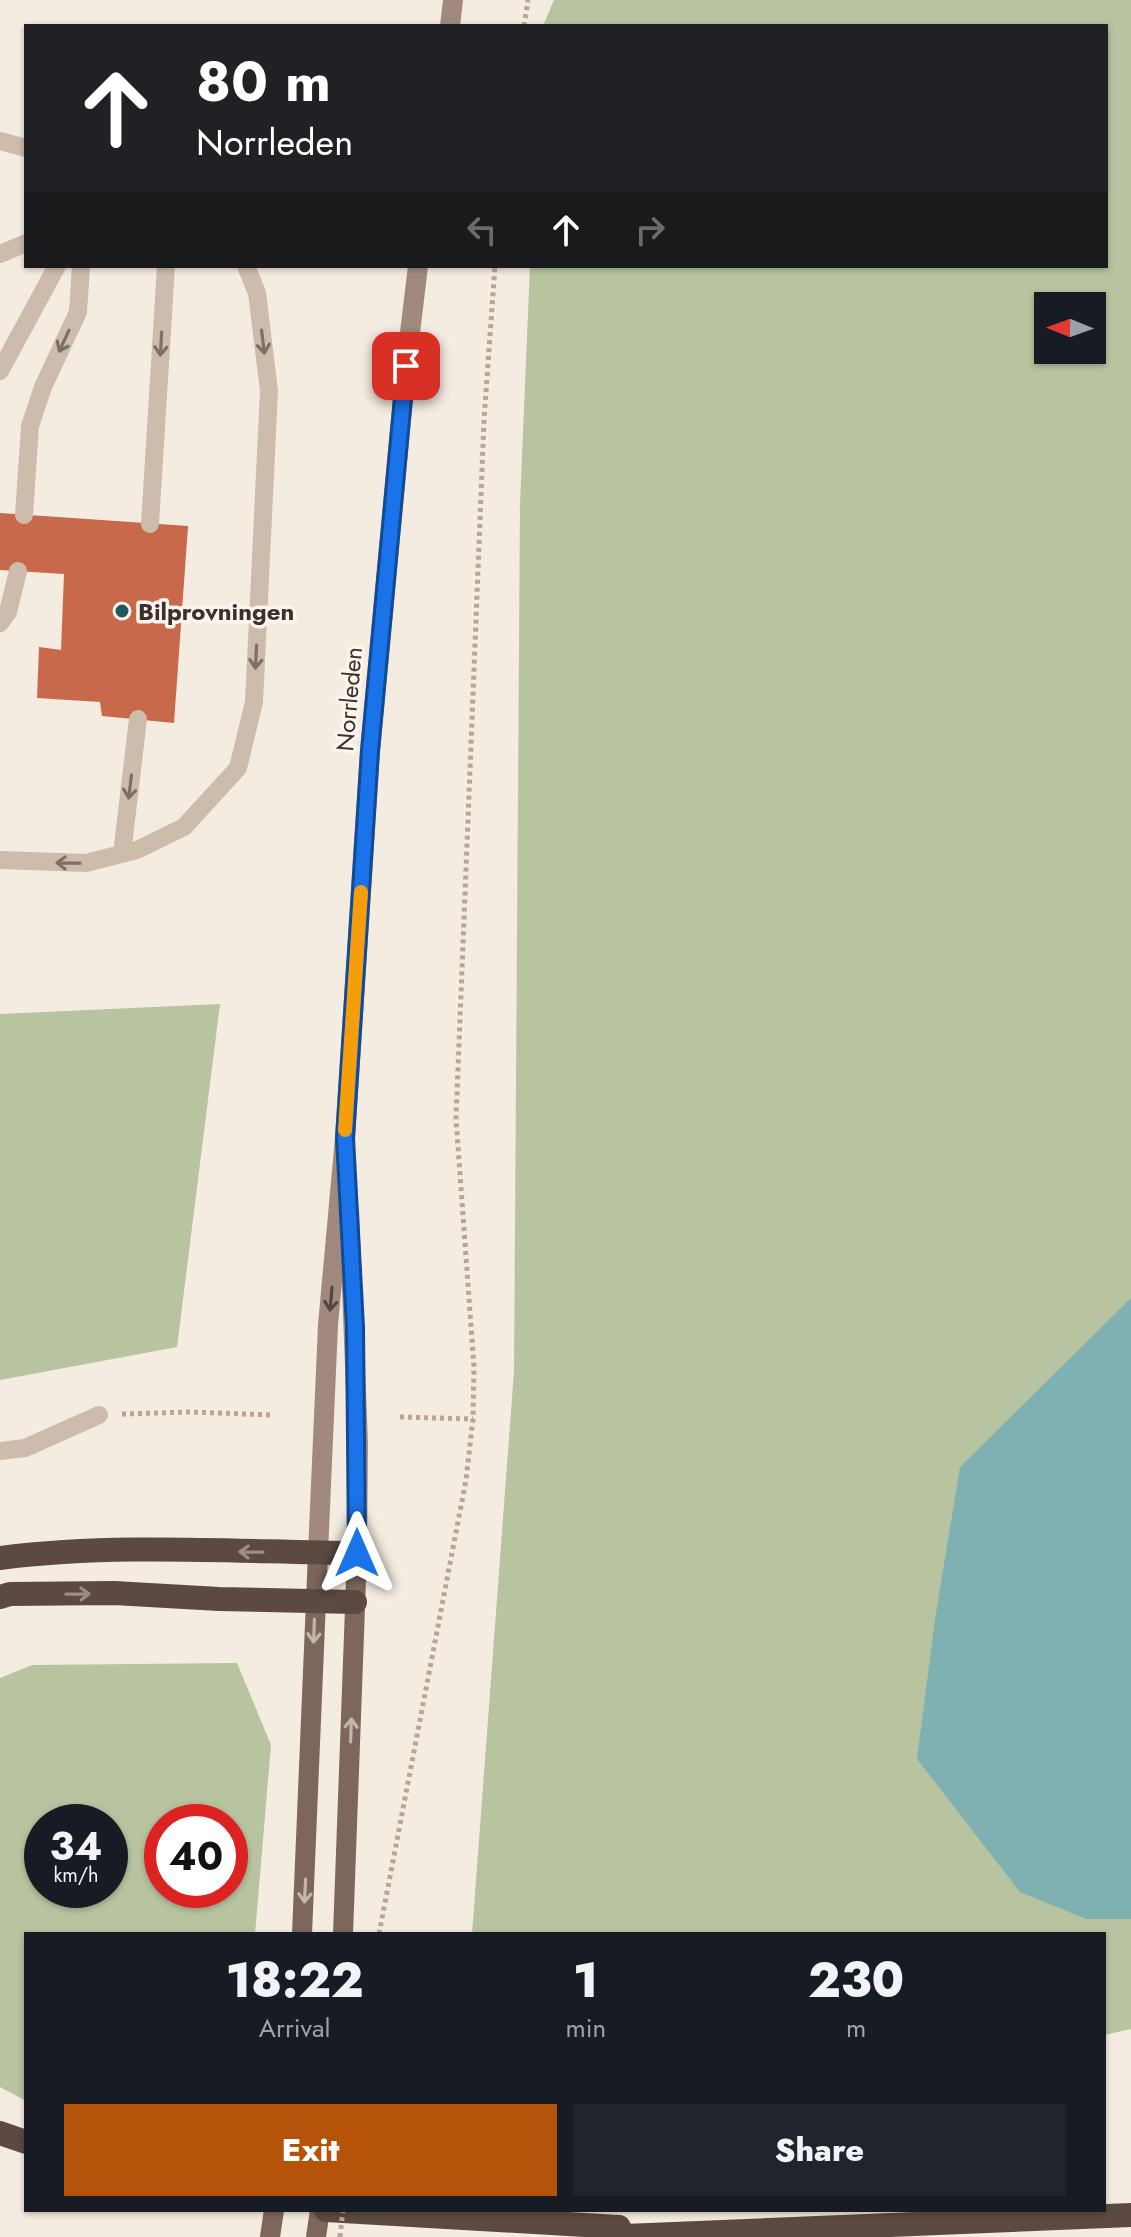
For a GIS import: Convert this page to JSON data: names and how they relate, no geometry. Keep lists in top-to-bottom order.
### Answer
{
  "streets": {
    "street": ["Norrleden"]
  },
  "places": ["Bilprovningen"],
  "north": "left",
  "page": {
    "turn": ["80 m", "Norrleden"],
    "speed": "34 km/h",
    "limit": "40",
    "eta": [
      "18:22",
      "Arrival",
      "1",
      "min",
      "230",
      "m"
    ],
    "buttons": ["Exit", "Share"]
  }
}
